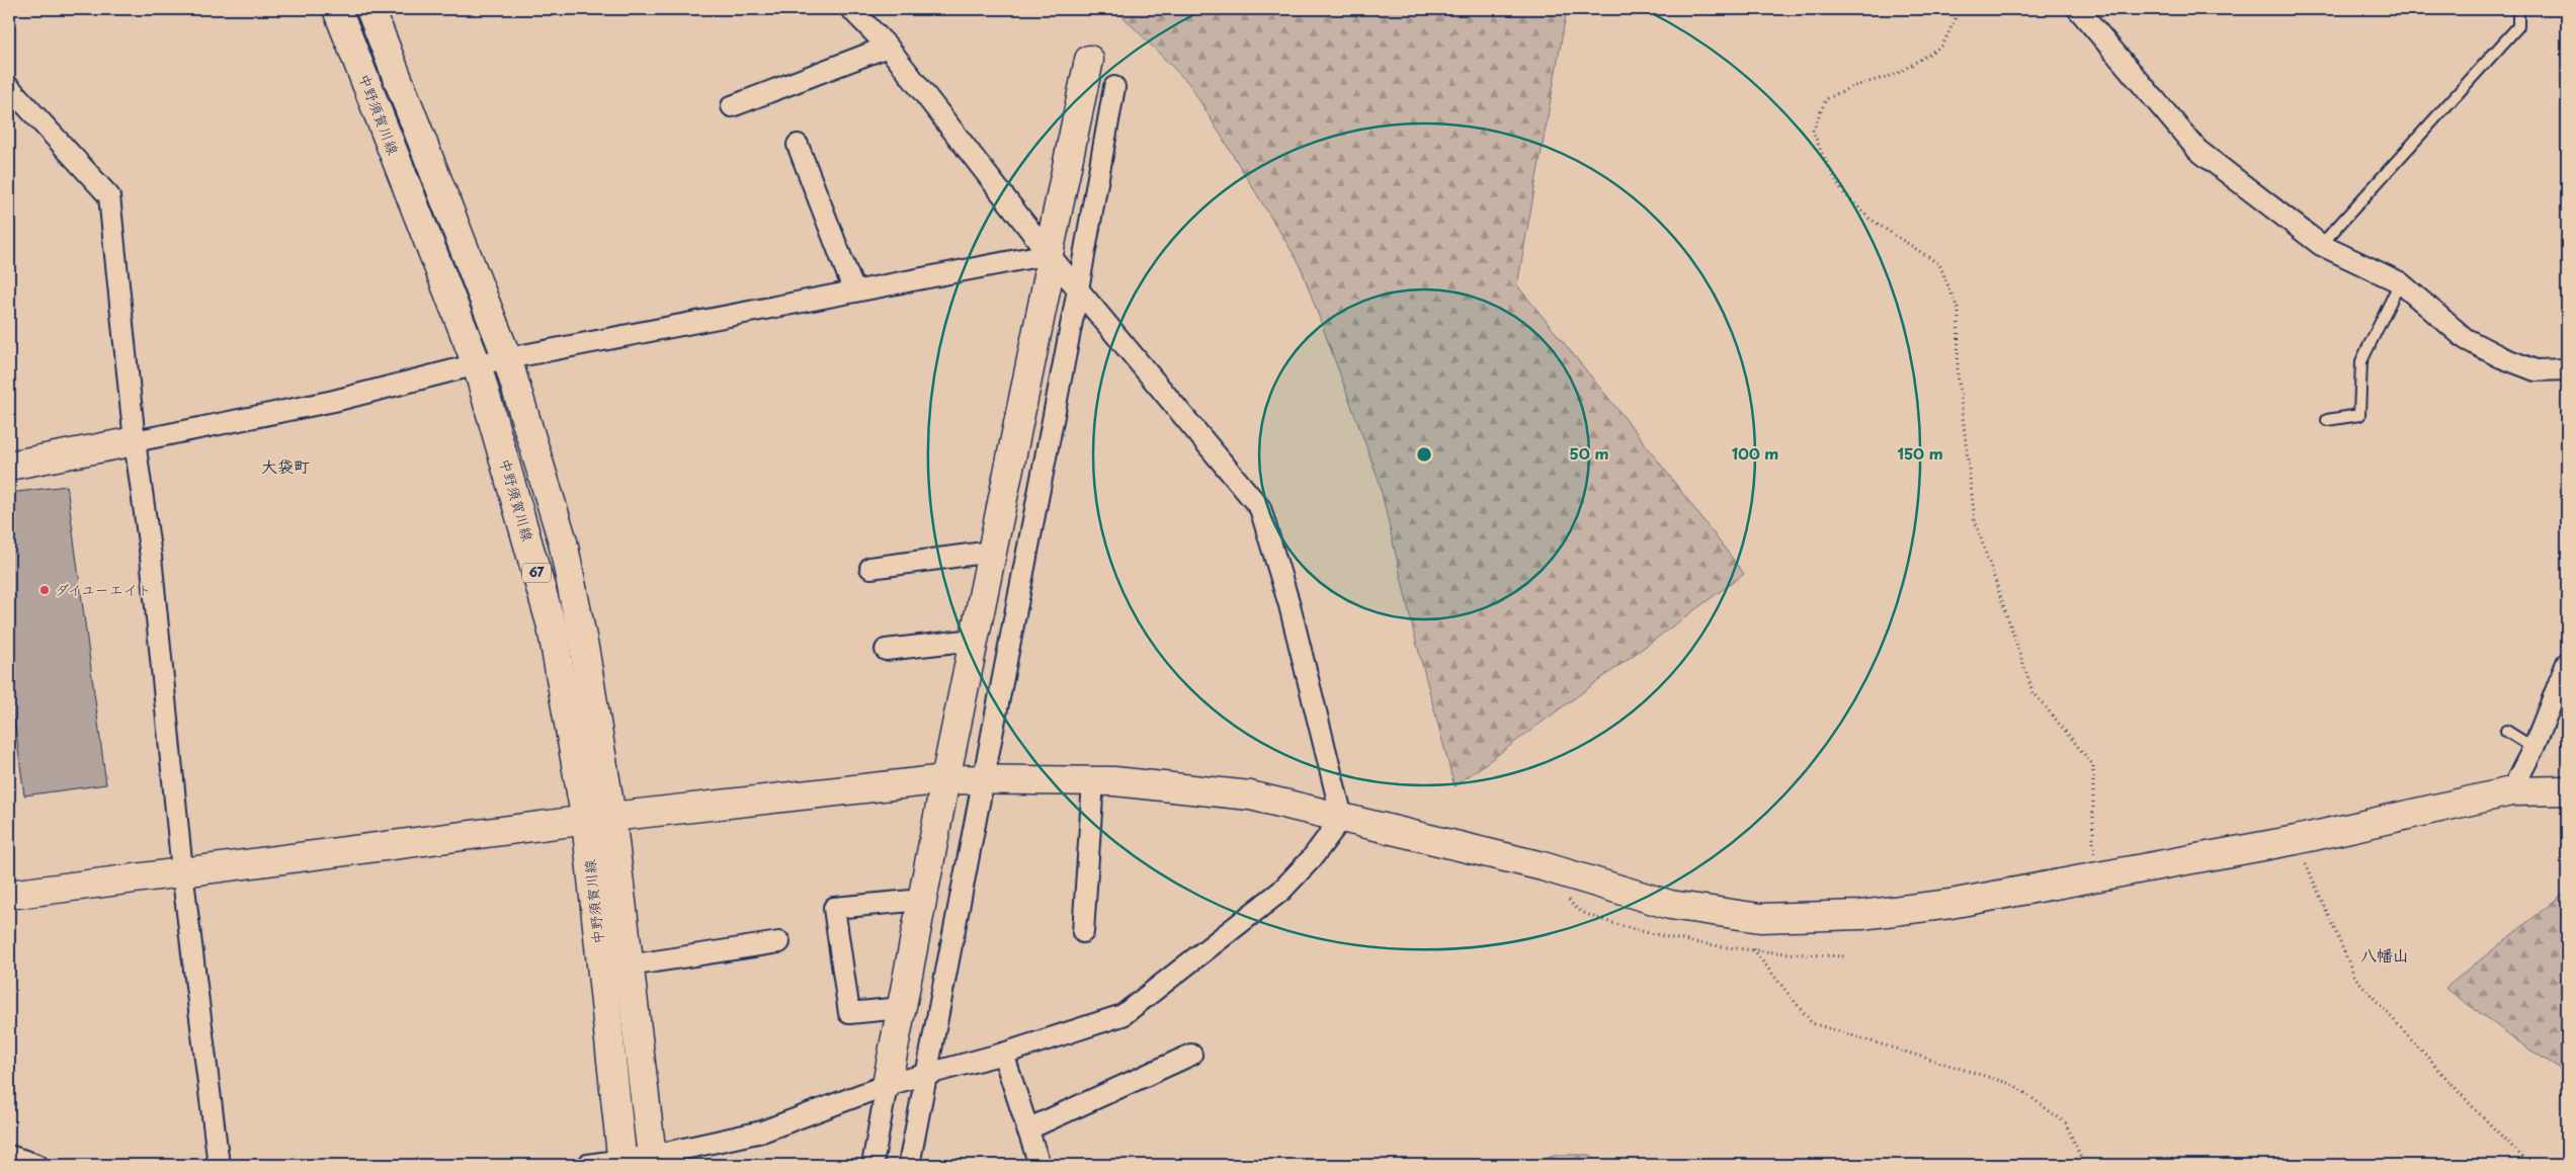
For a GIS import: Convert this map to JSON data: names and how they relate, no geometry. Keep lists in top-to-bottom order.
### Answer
{
  "streets": {
    "street": ["中野須賀川線", "67"]
  },
  "districts": ["大袋町", "八幡山"],
  "places": ["ダイユーエイト"],
  "rings": ["50 m", "100 m", "150 m"]
}
